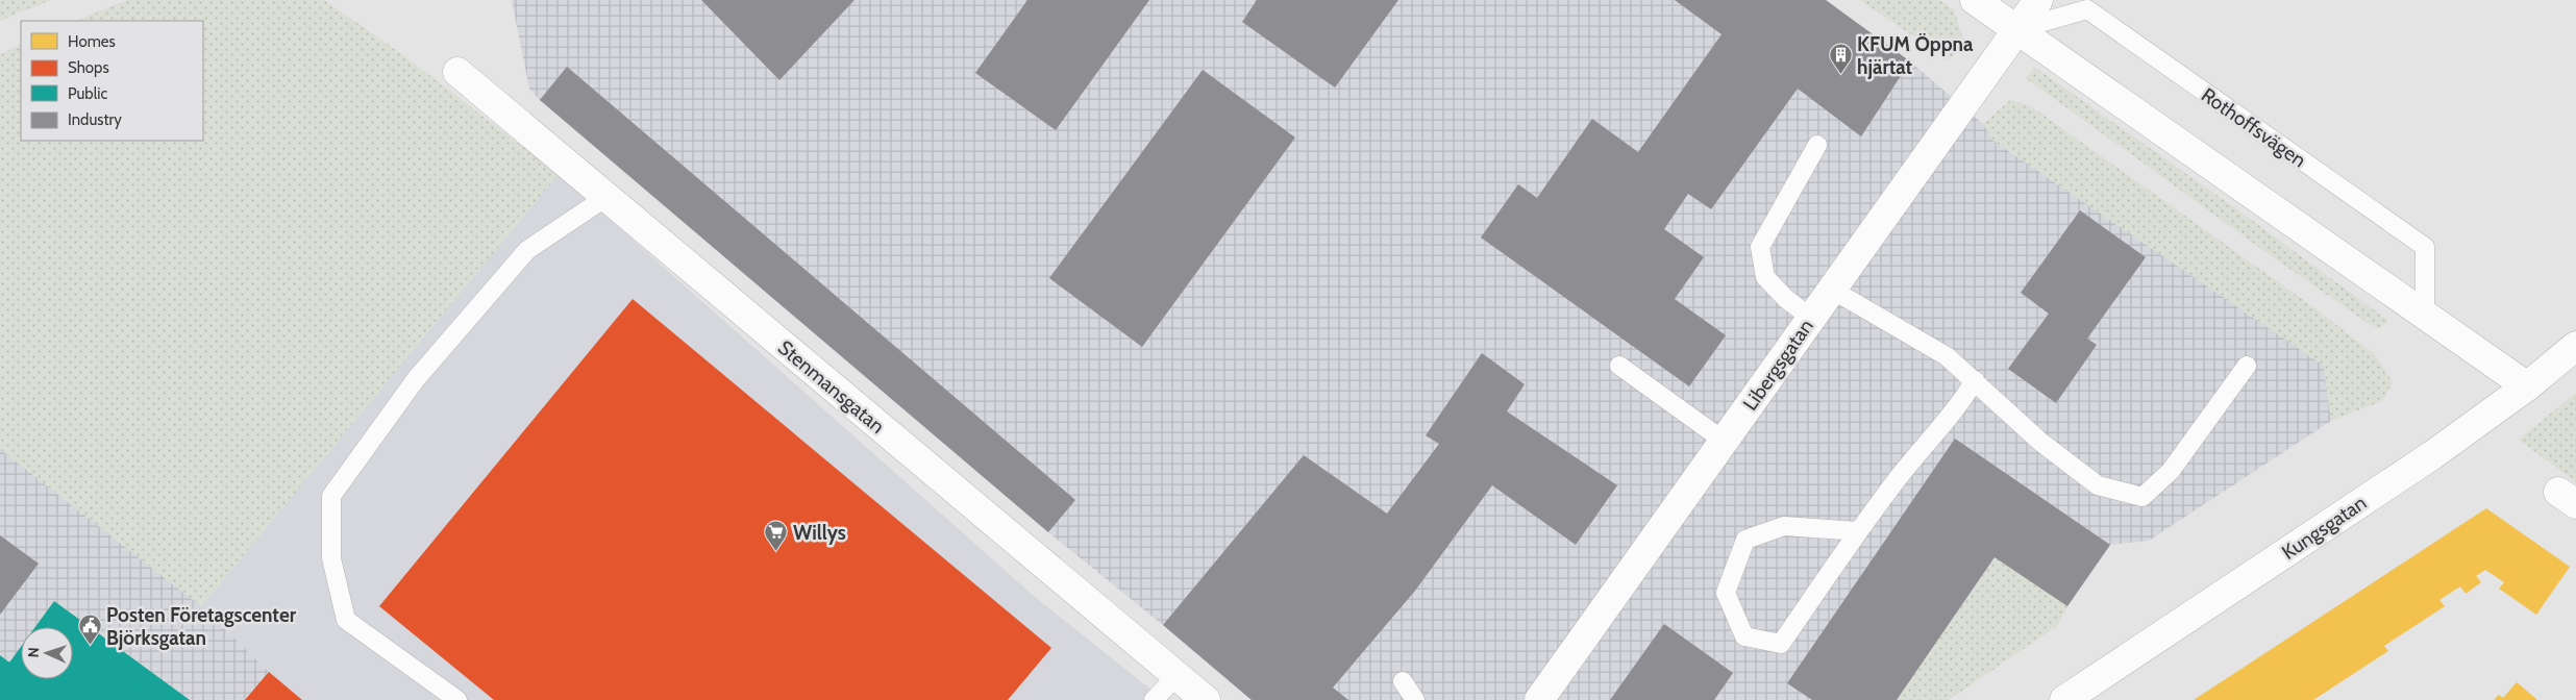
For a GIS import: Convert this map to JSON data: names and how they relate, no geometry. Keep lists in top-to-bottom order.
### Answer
{
  "streets": {
    "street": ["Libergsgatan", "Stenmansgatan", "Kungsgatan"],
    "lane": ["Rothoffsvägen"]
  },
  "crossings": [
    ["Rothoffsvägen", "Libergsgatan"]
  ],
  "places": {
    "building": ["KFUM Öppna hjärtat"],
    "supermarket": ["Willys"],
    "public building": ["Posten Företagscenter Björksgatan"]
  },
  "legend": [
    "Homes",
    "Shops",
    "Public",
    "Industry"
  ],
  "north": "left"
}
